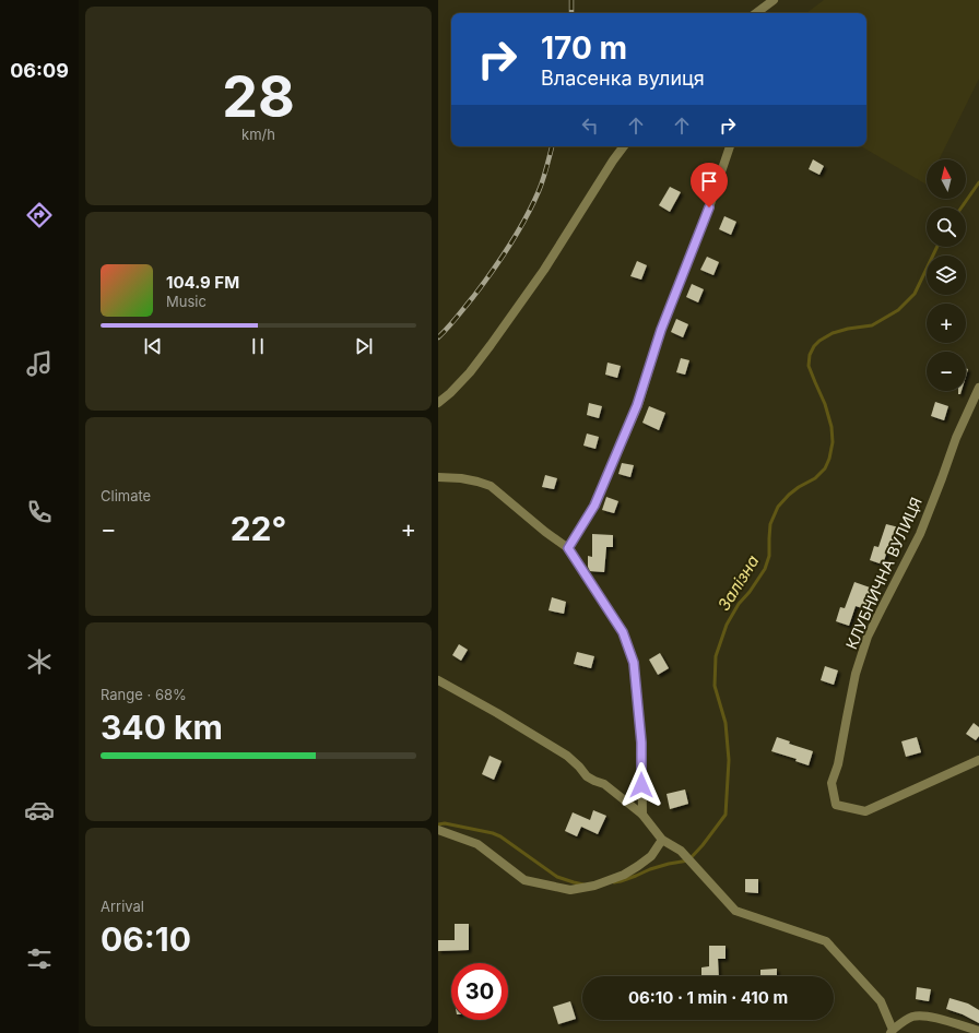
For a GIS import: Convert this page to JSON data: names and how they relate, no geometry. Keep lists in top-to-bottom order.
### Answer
{
  "streets": {
    "street": ["КЛУБНИЧНА ВУЛИЦЯ"]
  },
  "water": ["Залізна"],
  "north": "top",
  "page": {
    "tabs": "06:09",
    "tile": [
      ["28", "km/h"],
      "Climate",
      ["Range · 68%", "340 km"],
      ["Arrival", "06:10"]
    ],
    "turn": ["170 m", "Власенка вулиця"],
    "map_buttons": ["+", "−"],
    "song": ["104.9 FM", "Music"],
    "heat": ["−", "22°", "+"],
    "limit": "30",
    "trip": "06:10 · 1 min · 410 m"
  }
}
